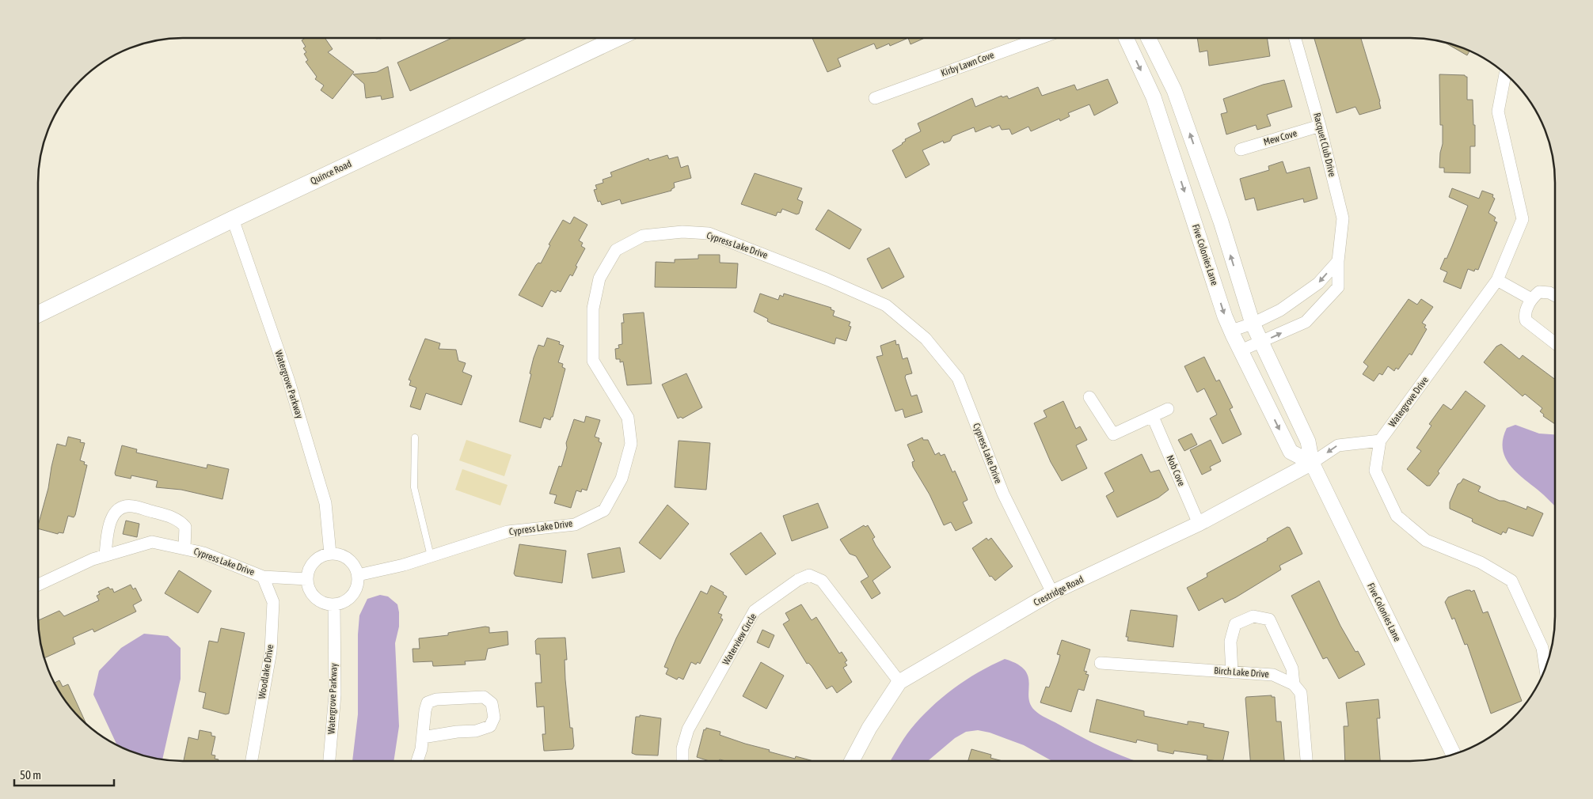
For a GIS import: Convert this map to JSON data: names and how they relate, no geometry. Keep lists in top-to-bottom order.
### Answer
{
  "streets": {
    "main road": ["Quince Road"],
    "street": [
      "Kirby Lawn Cove",
      "Mew Cove",
      "Racquet Club Drive",
      "Cypress Lake Drive",
      "Five Colonies Lane",
      "Watergrove Parkway",
      "Watergrove Drive",
      "Nob Cove",
      "Crestridge Road",
      "Waterview Circle",
      "Woodlake Drive",
      "Birch Lake Drive"
    ]
  },
  "crossings": [
    ["Mew Cove", "Racquet Club Drive"],
    ["Racquet Club Drive", "Five Colonies Lane"],
    ["Quince Road", "Watergrove Parkway"],
    ["Cypress Lake Drive", "Watergrove Parkway"],
    ["Cypress Lake Drive", "Crestridge Road"],
    ["Cypress Lake Drive", "Woodlake Drive"],
    ["Five Colonies Lane", "Crestridge Road"],
    ["Nob Cove", "Crestridge Road"],
    ["Crestridge Road", "Waterview Circle"]
  ],
  "scale_bar": "50 m"
}
